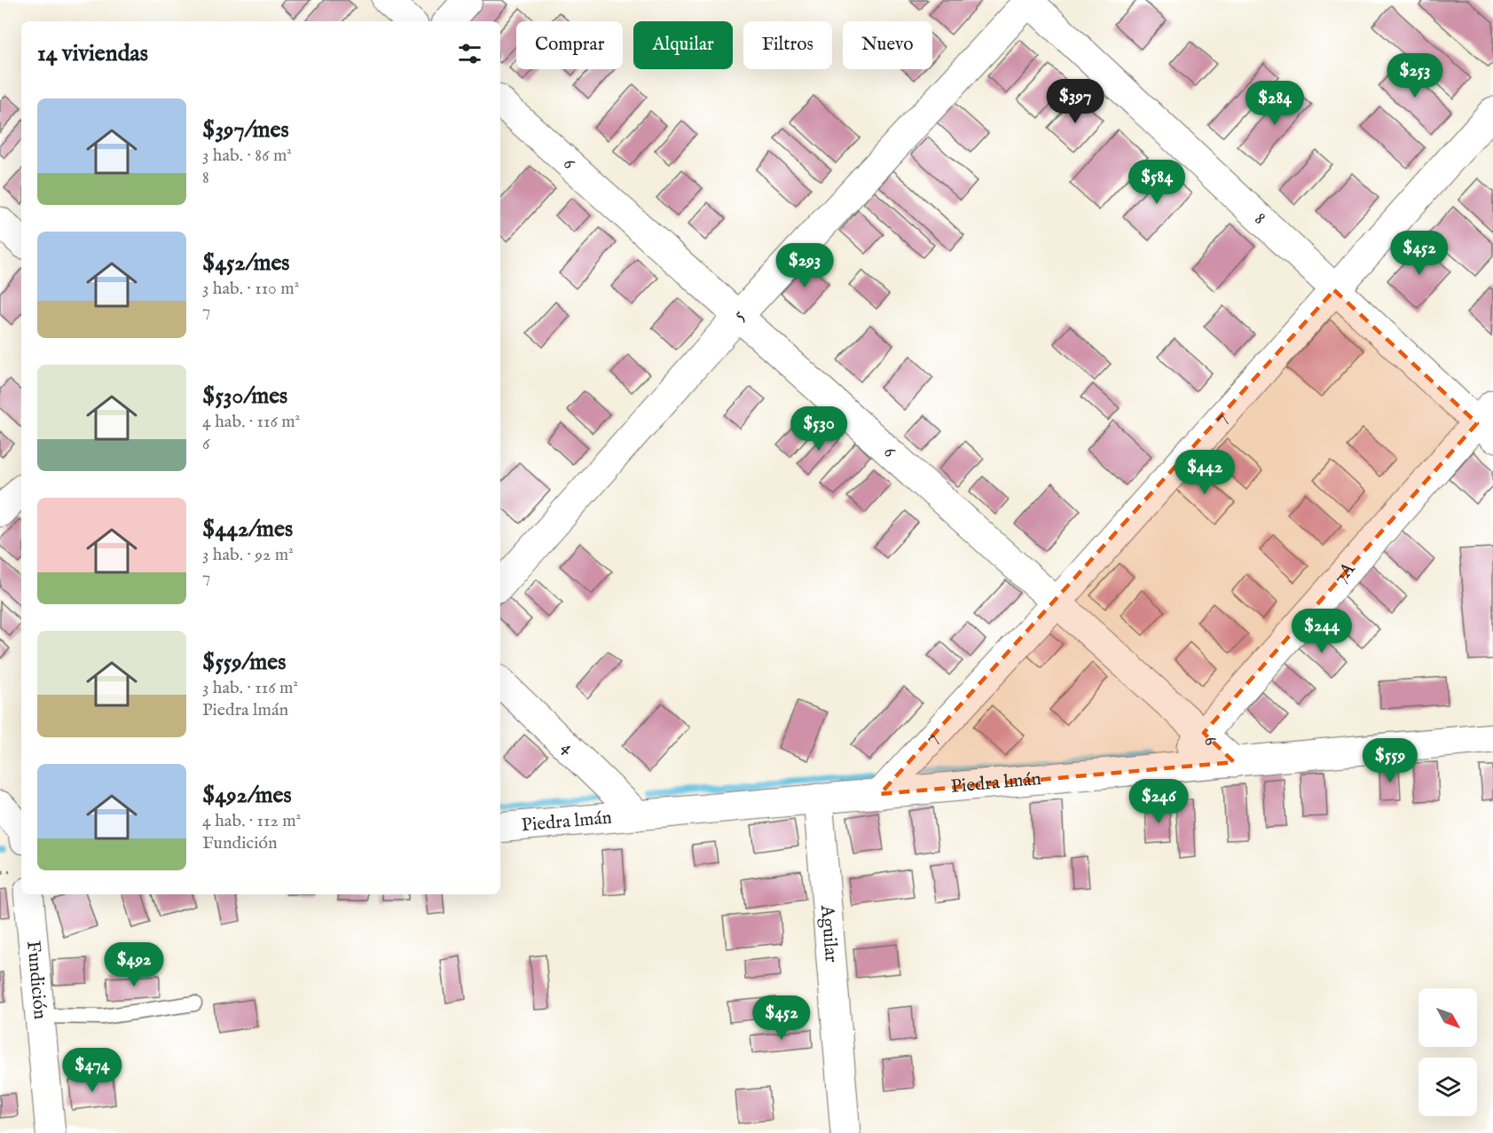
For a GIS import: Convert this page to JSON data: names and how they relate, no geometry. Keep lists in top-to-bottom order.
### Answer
{
  "streets": {
    "street": [
      "6",
      "8",
      "5",
      "7",
      "7A",
      "4",
      "Piedra lmán",
      "Aguilar",
      "Fundición"
    ]
  },
  "crossings": [
    ["6", "5"],
    ["6", "7"],
    ["6", "7A"],
    ["6", "Piedra lmán"],
    ["8", "5"],
    ["8", "7"],
    ["8", "7A"],
    ["7", "Piedra lmán"],
    ["7A", "Piedra lmán"],
    ["4", "Piedra lmán"],
    ["Piedra lmán", "Aguilar"]
  ],
  "north": "bottom right",
  "page": {
    "chip": [
      "Comprar",
      "Alquilar",
      "Filtros",
      "Nuevo"
    ],
    "heading": "14 viviendas",
    "price": [
      "$253",
      "$397",
      "$284",
      "$584",
      "$452",
      "$293",
      "$530",
      "$442",
      "$244",
      "$559",
      "$246",
      "$492",
      "$452",
      "$474"
    ],
    "list": [
      {
        "name": "$397/mes",
        "note": "3 hab. · 86 m² · 8"
      },
      {
        "name": "$452/mes",
        "note": "3 hab. · 110 m² · 7"
      },
      {
        "name": "$530/mes",
        "note": "4 hab. · 116 m² · 6"
      },
      {
        "name": "$442/mes",
        "note": "3 hab. · 92 m² · 7"
      },
      {
        "name": "$559/mes",
        "note": "3 hab. · 116 m² · Piedra lmán"
      },
      {
        "name": "$492/mes",
        "note": "4 hab. · 112 m² · Fundición"
      }
    ]
  }
}
